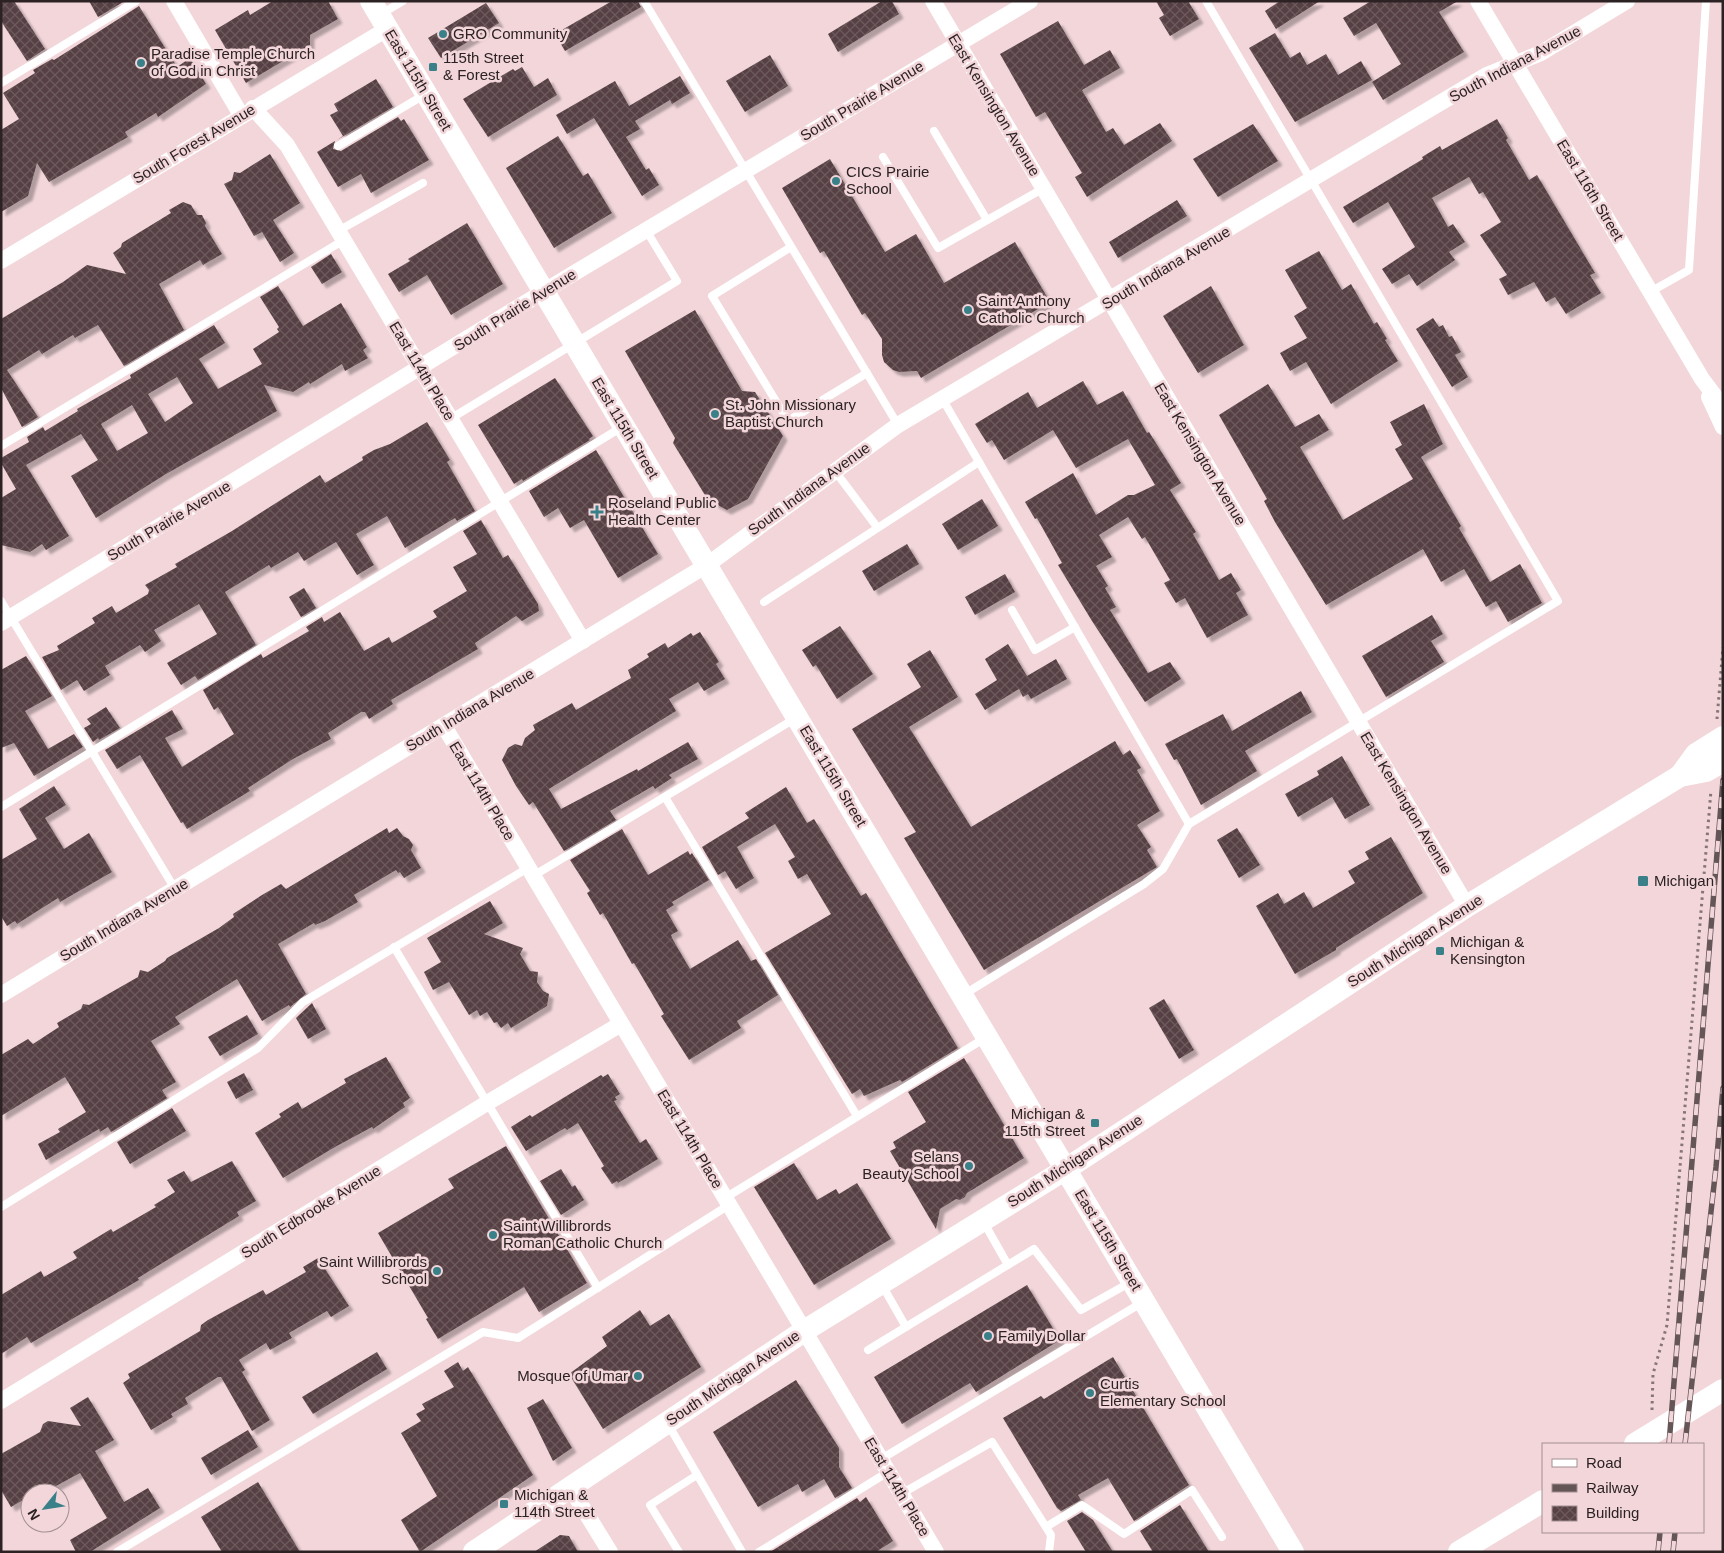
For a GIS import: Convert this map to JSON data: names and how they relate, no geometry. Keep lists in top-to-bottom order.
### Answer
{
  "streets": {
    "street": [
      "South Indiana Avenue",
      "East 115th Street",
      "South Prairie Avenue",
      "East Kensington Avenue",
      "South Forest Avenue",
      "East 116th Street",
      "East 114th Place",
      "South Michigan Avenue",
      "South Edbrooke Avenue"
    ]
  },
  "crossings": [
    ["South Indiana Avenue", "East 115th Street"],
    ["South Indiana Avenue", "East Kensington Avenue"],
    ["South Indiana Avenue", "East 116th Street"],
    ["South Indiana Avenue", "East 114th Place"],
    ["East 115th Street", "South Prairie Avenue"],
    ["East 115th Street", "South Forest Avenue"],
    ["East 115th Street", "South Michigan Avenue"],
    ["South Prairie Avenue", "East Kensington Avenue"],
    ["South Prairie Avenue", "East 114th Place"],
    ["East Kensington Avenue", "South Michigan Avenue"],
    ["South Forest Avenue", "East 114th Place"],
    ["East 114th Place", "South Michigan Avenue"],
    ["East 114th Place", "South Edbrooke Avenue"]
  ],
  "places": {
    "other": [
      "GRO Community",
      "Paradise Temple Church of God in Christ",
      "CICS Prairie School",
      "Saint Anthony Catholic Church",
      "St. John Missionary Baptist Church",
      "Selans Beauty School",
      "Saint Willibrords Roman Catholic Church",
      "Saint Willibrords School",
      "Family Dollar",
      "Mosque of Umar",
      "Curtis Elementary School"
    ],
    "transit": [
      "115th Street & Forest",
      "Michigan",
      "Michigan & Kensington",
      "Michigan & 115th Street",
      "Michigan & 114th Street"
    ],
    "health": ["Roseland Public Health Center"]
  },
  "legend": ["Road", "Railway", "Building"],
  "north": "bottom left"
}
